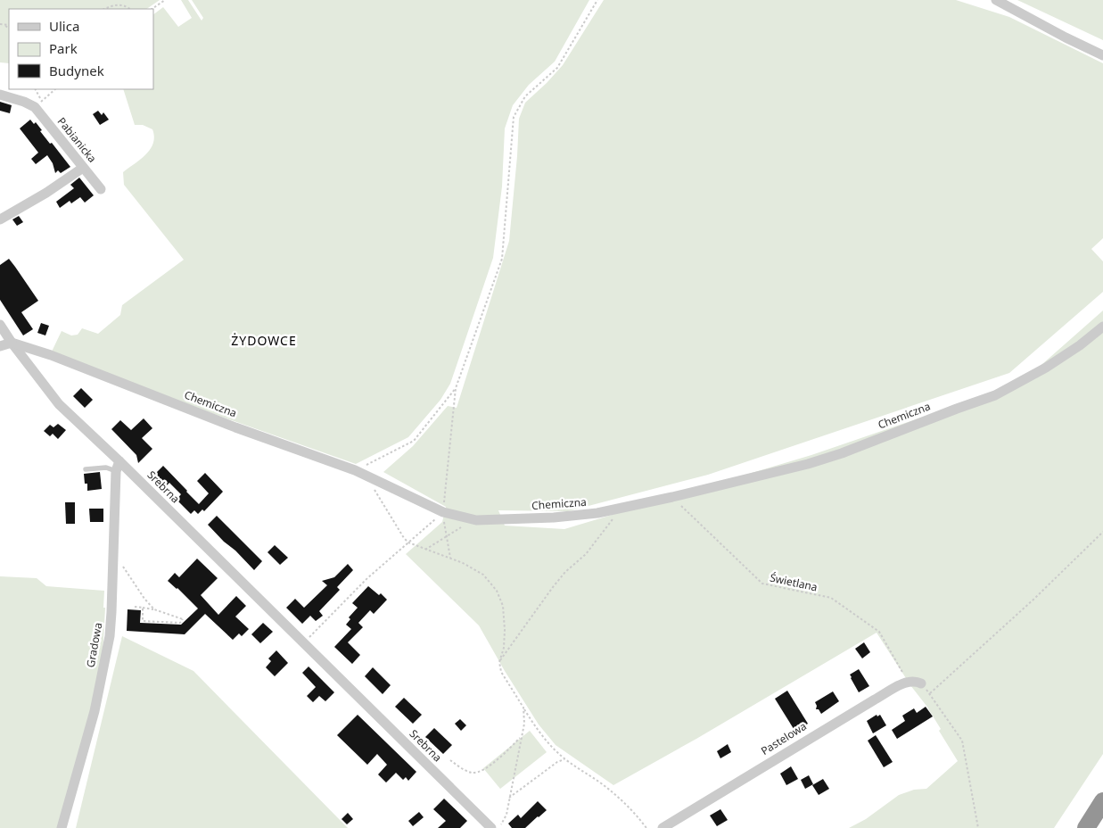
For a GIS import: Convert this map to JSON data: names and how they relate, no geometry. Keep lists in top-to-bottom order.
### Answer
{
  "streets": {
    "street": [
      "Pabianicka",
      "Chemiczna",
      "Srebrna",
      "Gradowa",
      "Pastelowa"
    ],
    "path": ["Świetlana"]
  },
  "crossings": [
    ["Chemiczna", "Srebrna"],
    ["Chemiczna", "Świetlana"],
    ["Srebrna", "Gradowa"],
    ["Świetlana", "Pastelowa"]
  ],
  "districts": ["ŻYDOWCE"],
  "legend": ["Ulica", "Park", "Budynek"]
}
